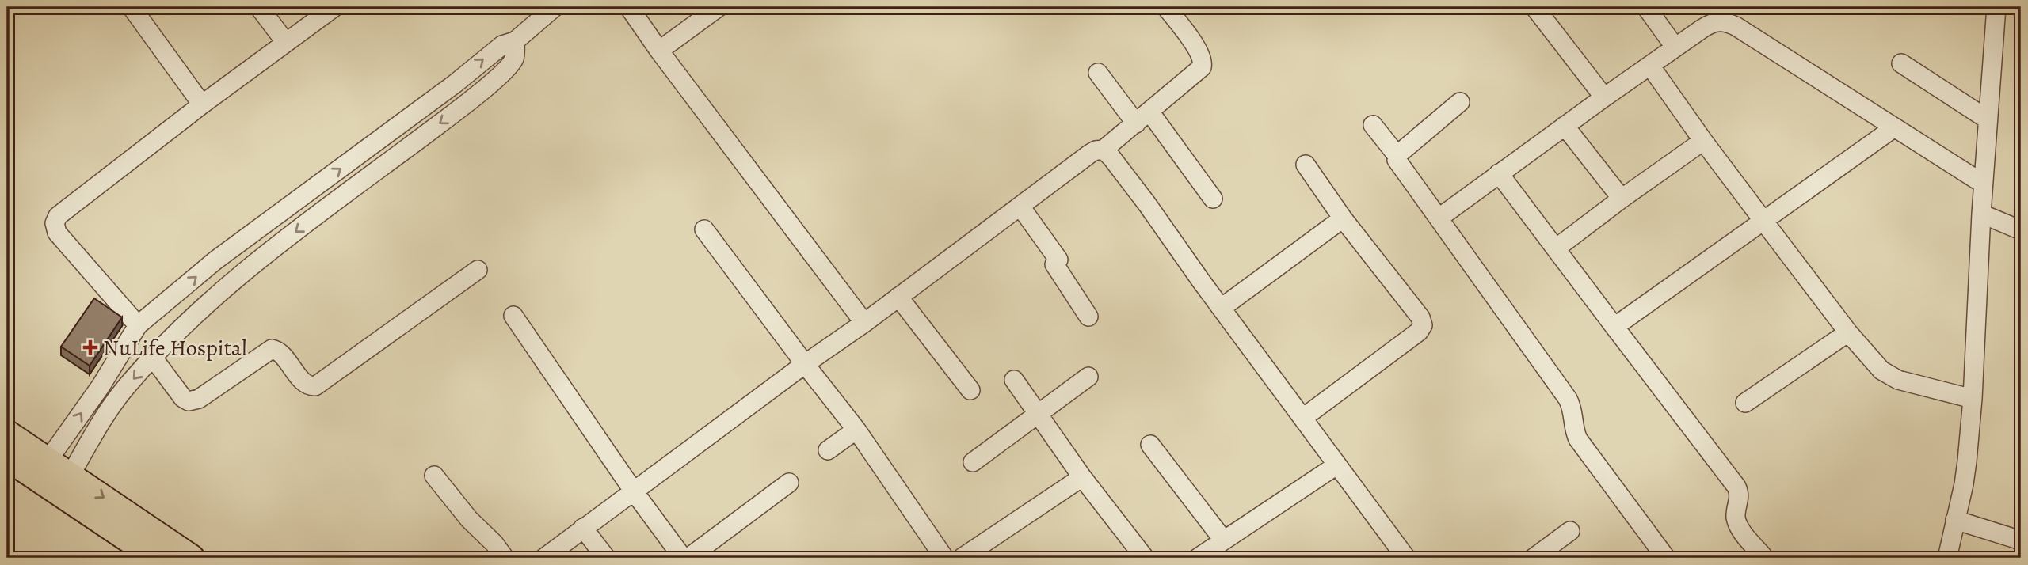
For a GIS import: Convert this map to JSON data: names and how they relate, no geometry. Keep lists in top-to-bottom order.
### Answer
{
  "places": {
    "health": ["NuLife Hospital"]
  }
}
